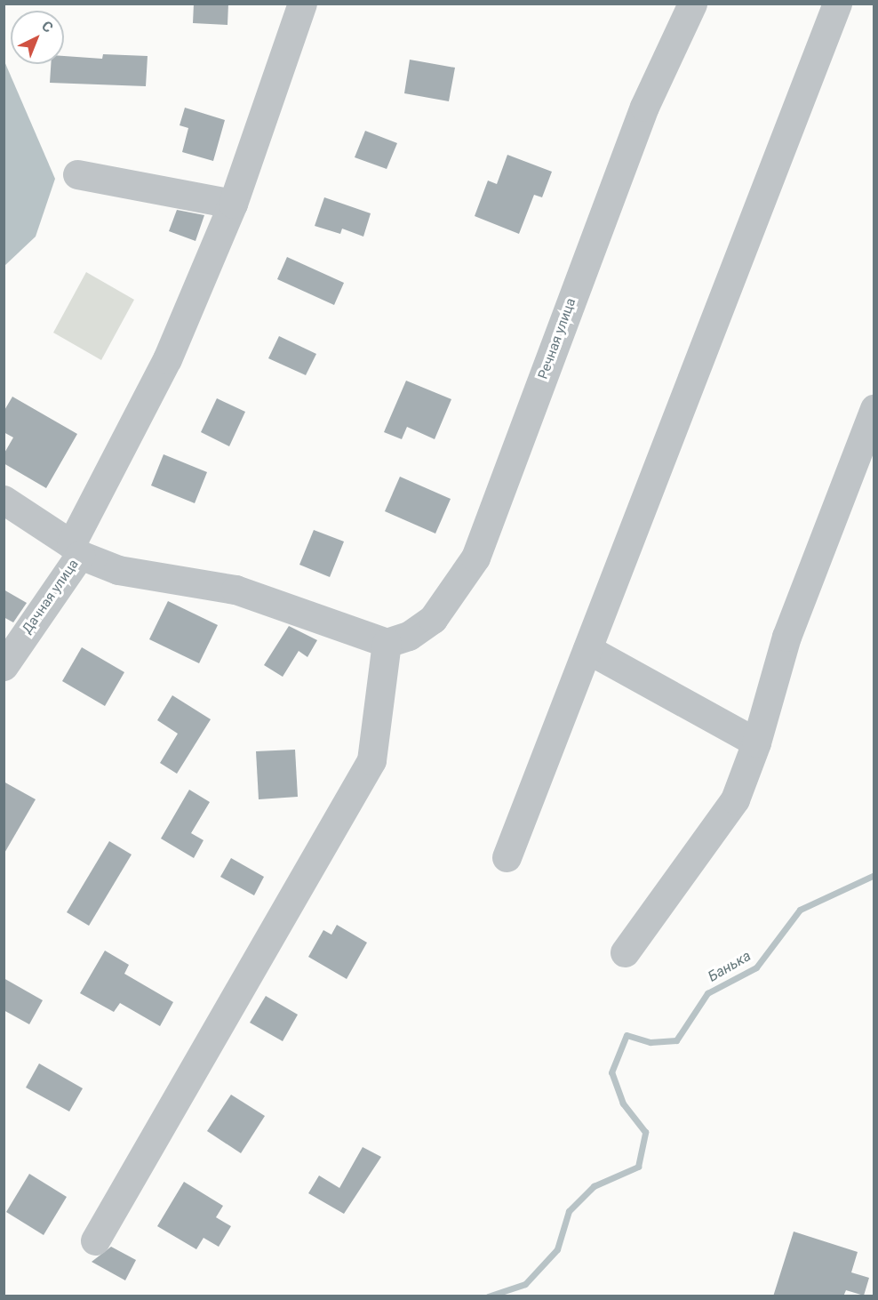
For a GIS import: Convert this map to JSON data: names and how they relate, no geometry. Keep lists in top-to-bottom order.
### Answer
{
  "streets": {
    "street": ["Речная улица", "Дачная улица"]
  },
  "water": ["Банька"],
  "north": "top right"
}
